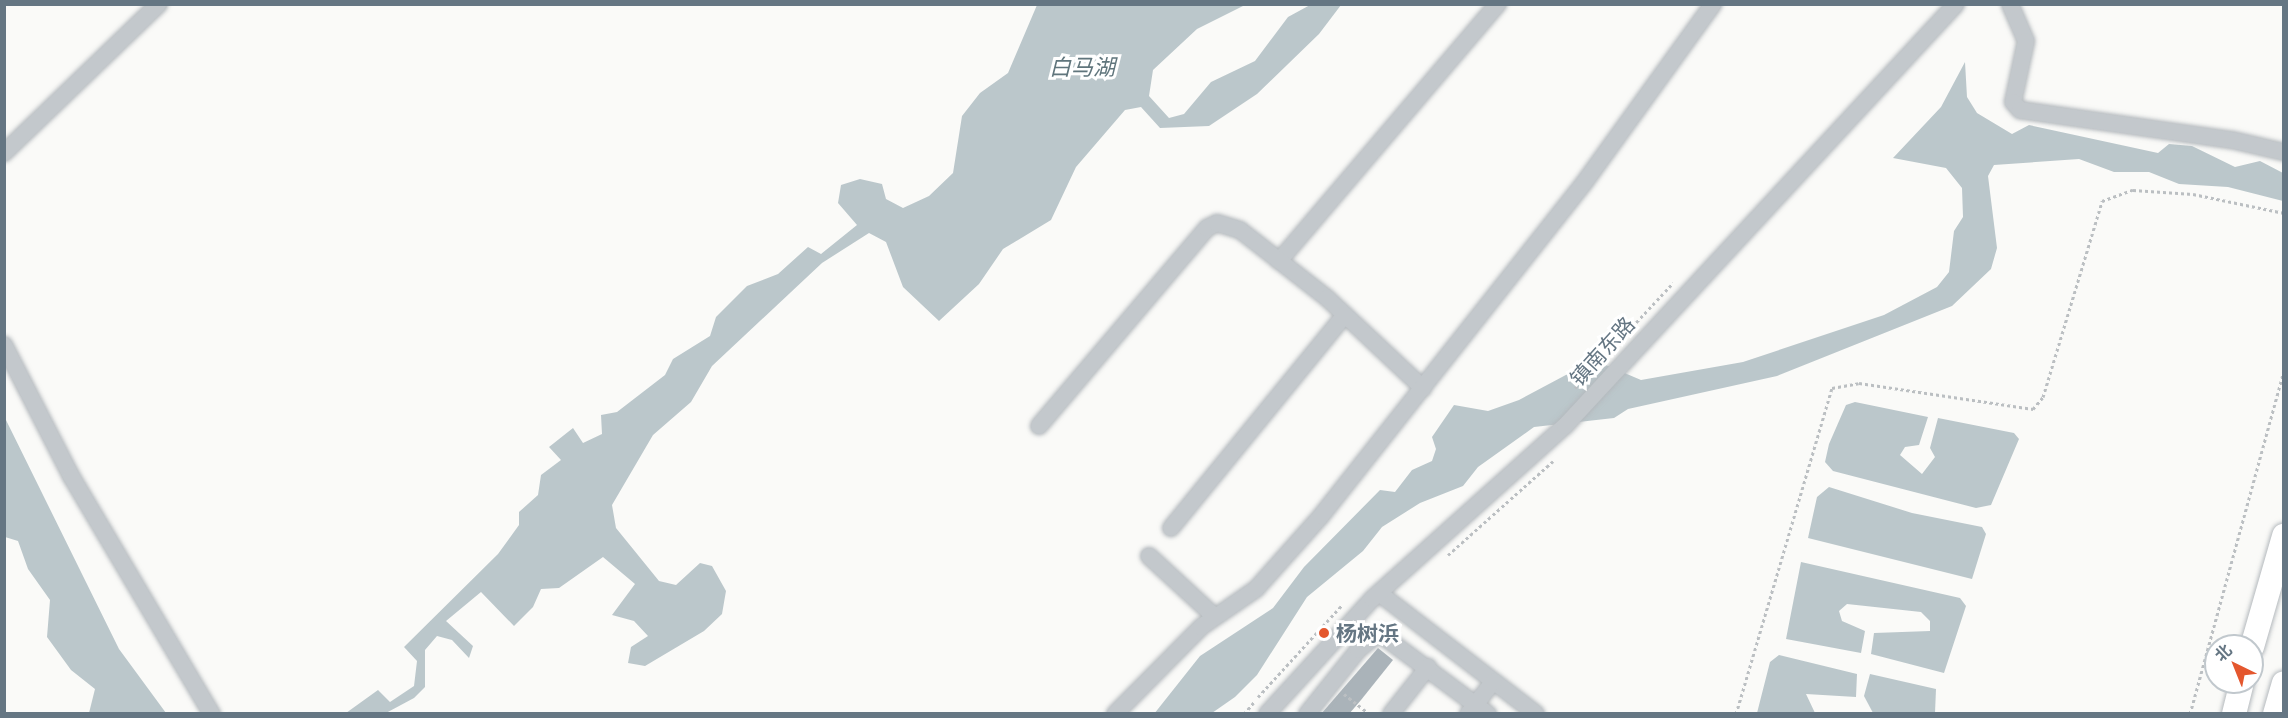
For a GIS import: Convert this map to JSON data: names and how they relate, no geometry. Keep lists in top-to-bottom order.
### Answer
{
  "streets": {
    "street": ["镇南东路"]
  },
  "water": ["白马湖"],
  "places": ["杨树浜"],
  "north": "top left"
}
